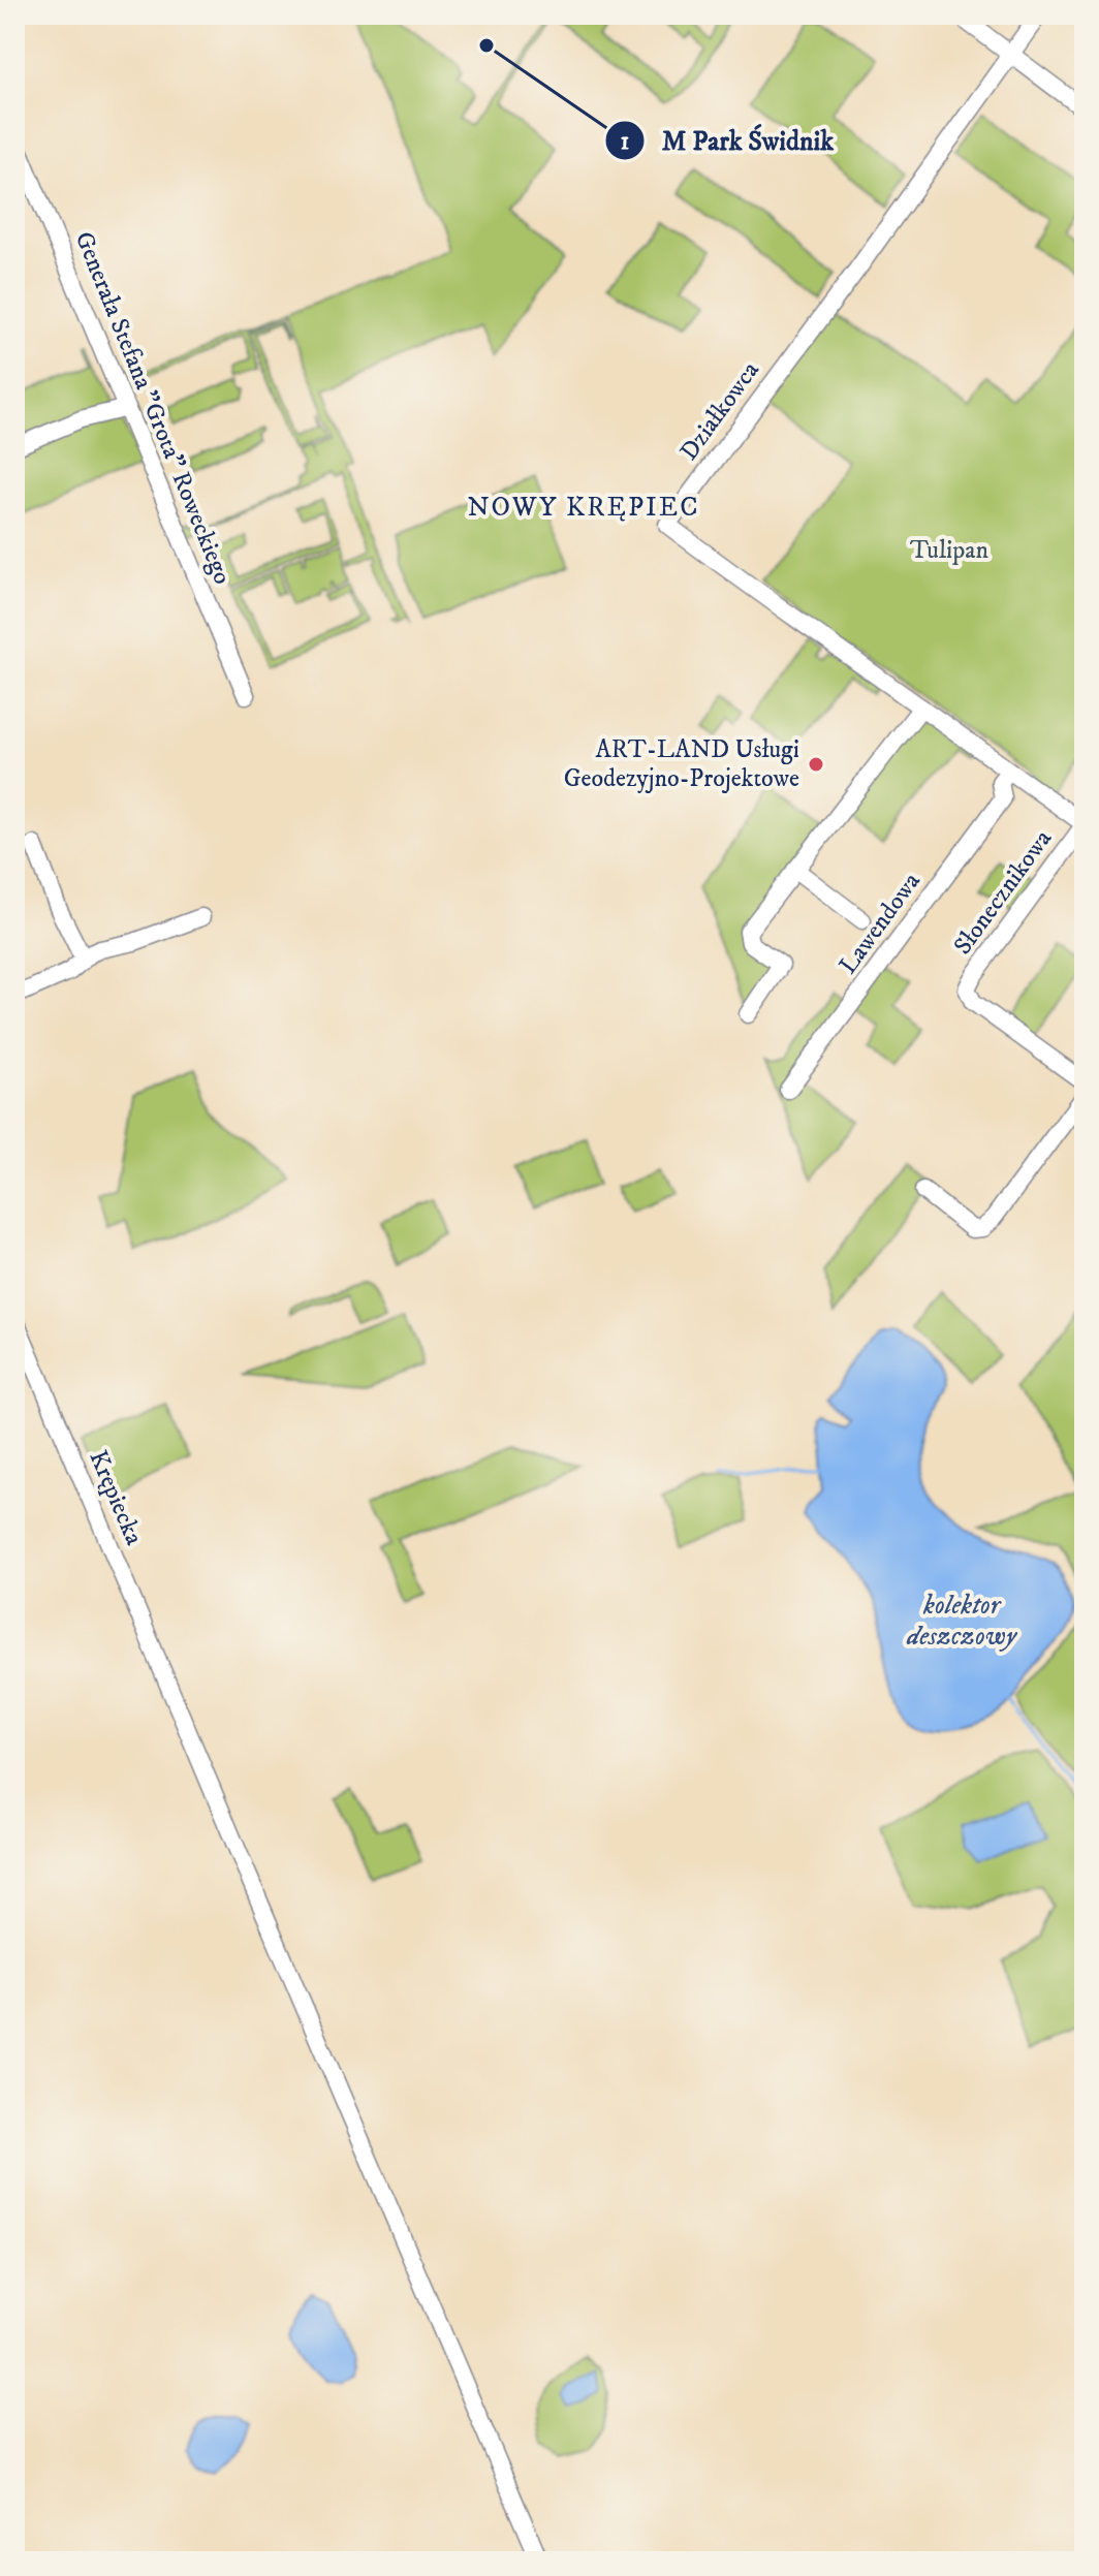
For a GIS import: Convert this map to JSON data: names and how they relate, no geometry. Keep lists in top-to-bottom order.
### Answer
{
  "streets": {
    "street": [
      "Generała Stefana \"Grota\" Roweckiego",
      "Działkowca",
      "Słonecznikowa",
      "Lawendowa",
      "Krępiecka"
    ]
  },
  "crossings": [
    ["Działkowca", "Słonecznikowa"],
    ["Działkowca", "Lawendowa"]
  ],
  "districts": ["NOWY KRĘPIEC"],
  "water": ["kolektor deszczowy"],
  "parks": ["Tulipan"],
  "places": ["M Park Świdnik", "ART-LAND Usługi Geodezyjno-Projektowe"]
}
